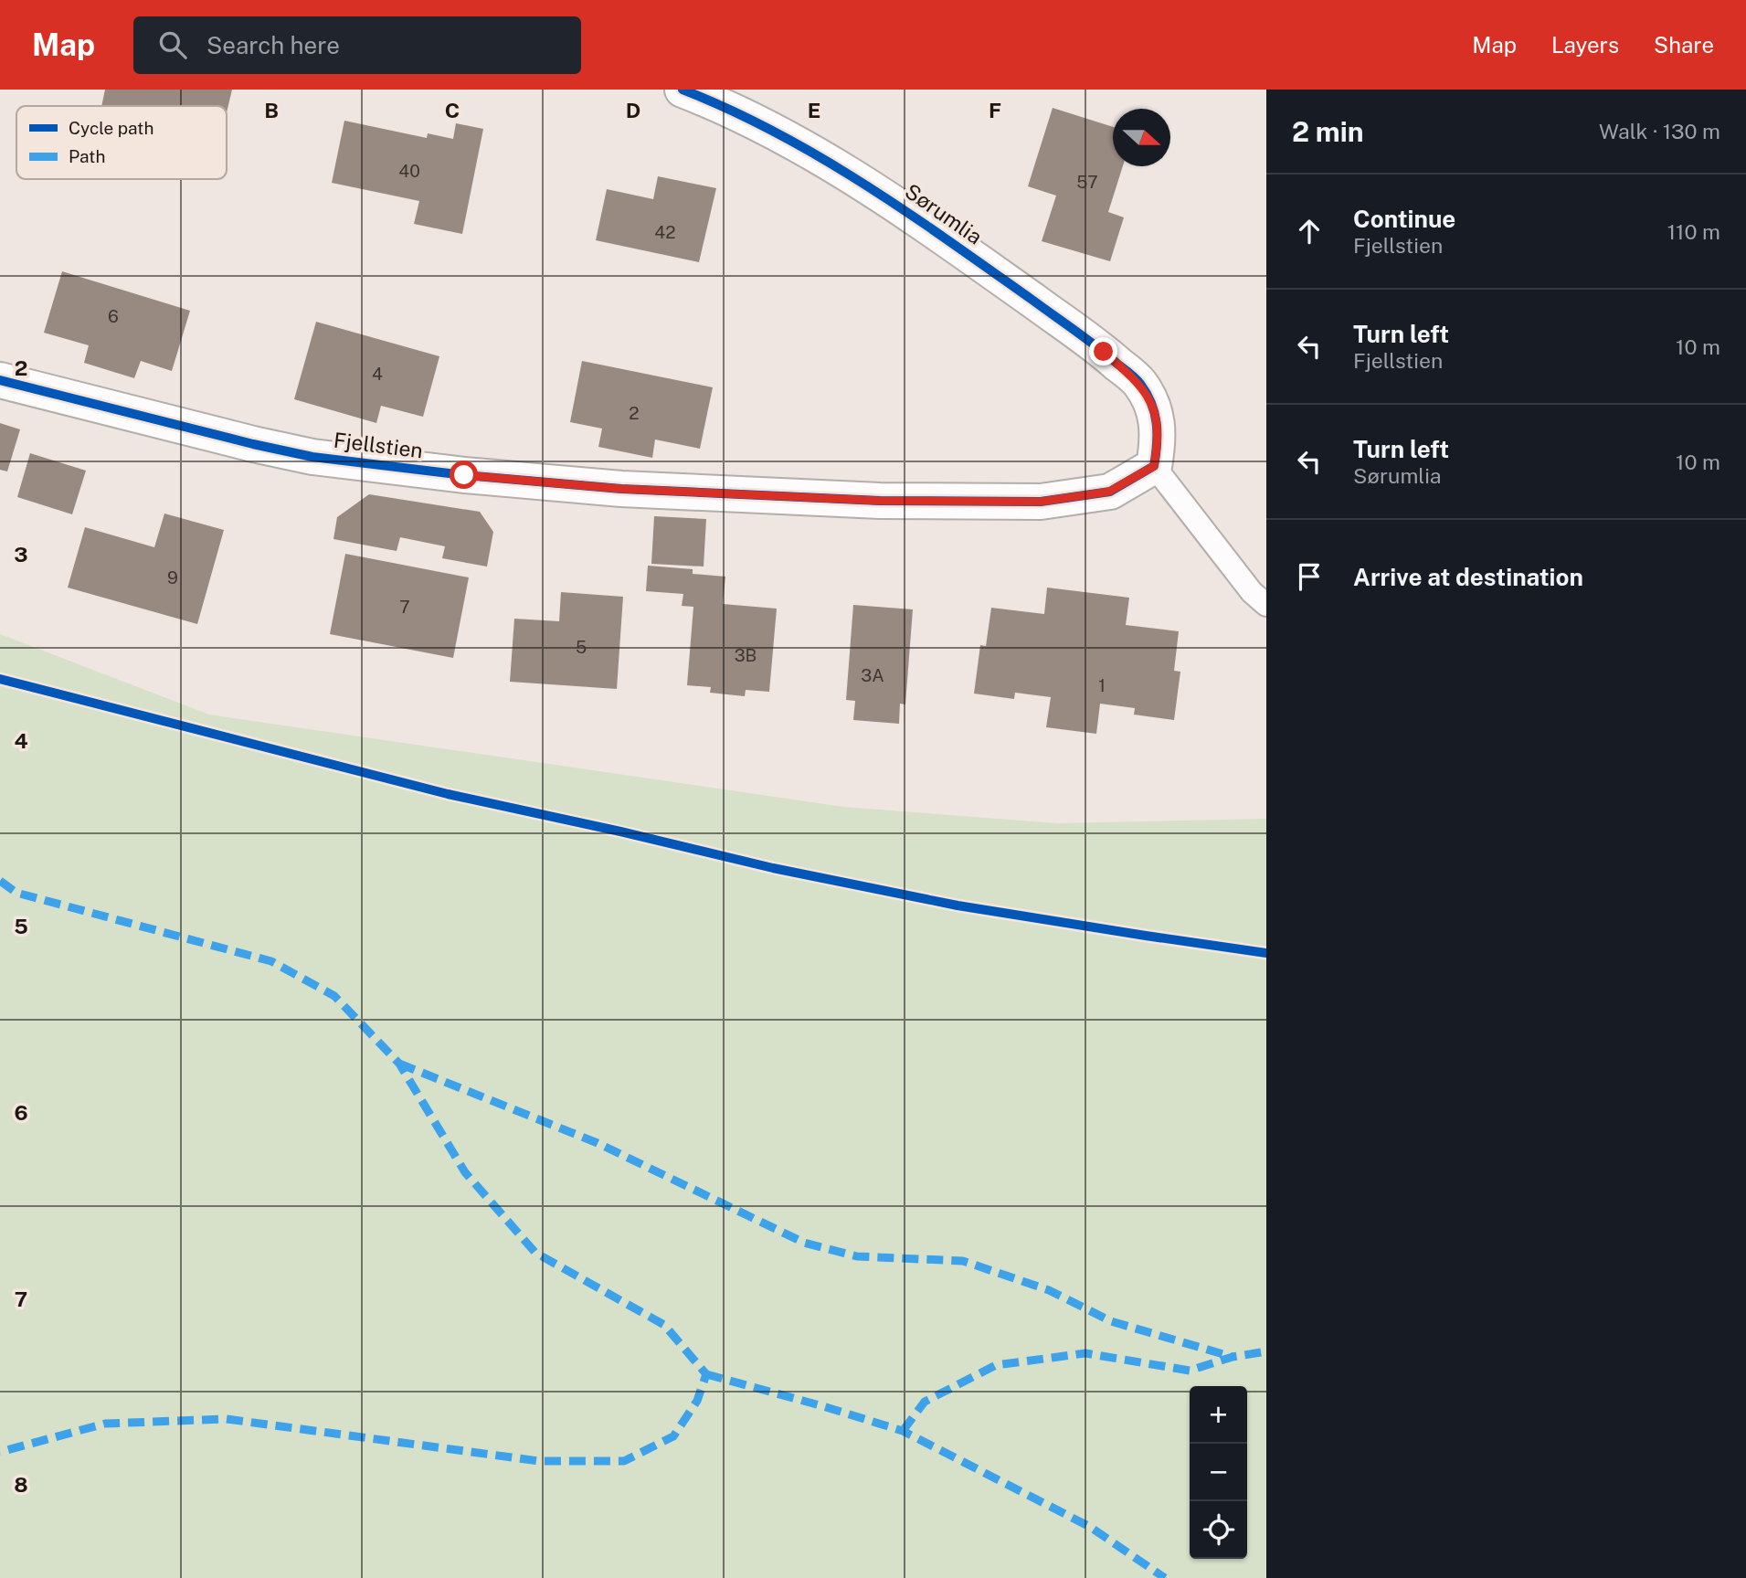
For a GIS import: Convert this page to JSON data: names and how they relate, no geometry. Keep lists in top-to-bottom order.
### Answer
{
  "streets": {
    "street": ["Sørumlia", "Fjellstien"]
  },
  "crossings": [
    ["Sørumlia", "Fjellstien"]
  ],
  "house_numbers": [
    "40",
    "57",
    "42",
    "6",
    "4",
    "2",
    "9",
    "7",
    "5",
    "3B",
    "3A",
    "1"
  ],
  "legend": ["Cycle path", "Path"],
  "north": "right",
  "page": {
    "header": "Map",
    "search": "Search here",
    "nav": ["Map", "Layers", "Share"],
    "heading": ["2 min", "Walk · 130 m"],
    "list": [
      ["Continue", "Fjellstien", "110 m"],
      ["Turn left", "Fjellstien", "10 m"],
      ["Turn left", "Sørumlia", "10 m"],
      "Arrive at destination"
    ],
    "map_buttons": ["+", "−"]
  },
  "grid": {
    "columns": [
      "B",
      "C",
      "D",
      "E",
      "F"
    ],
    "rows": [
      "2",
      "3",
      "4",
      "5",
      "6",
      "7",
      "8"
    ]
  }
}
